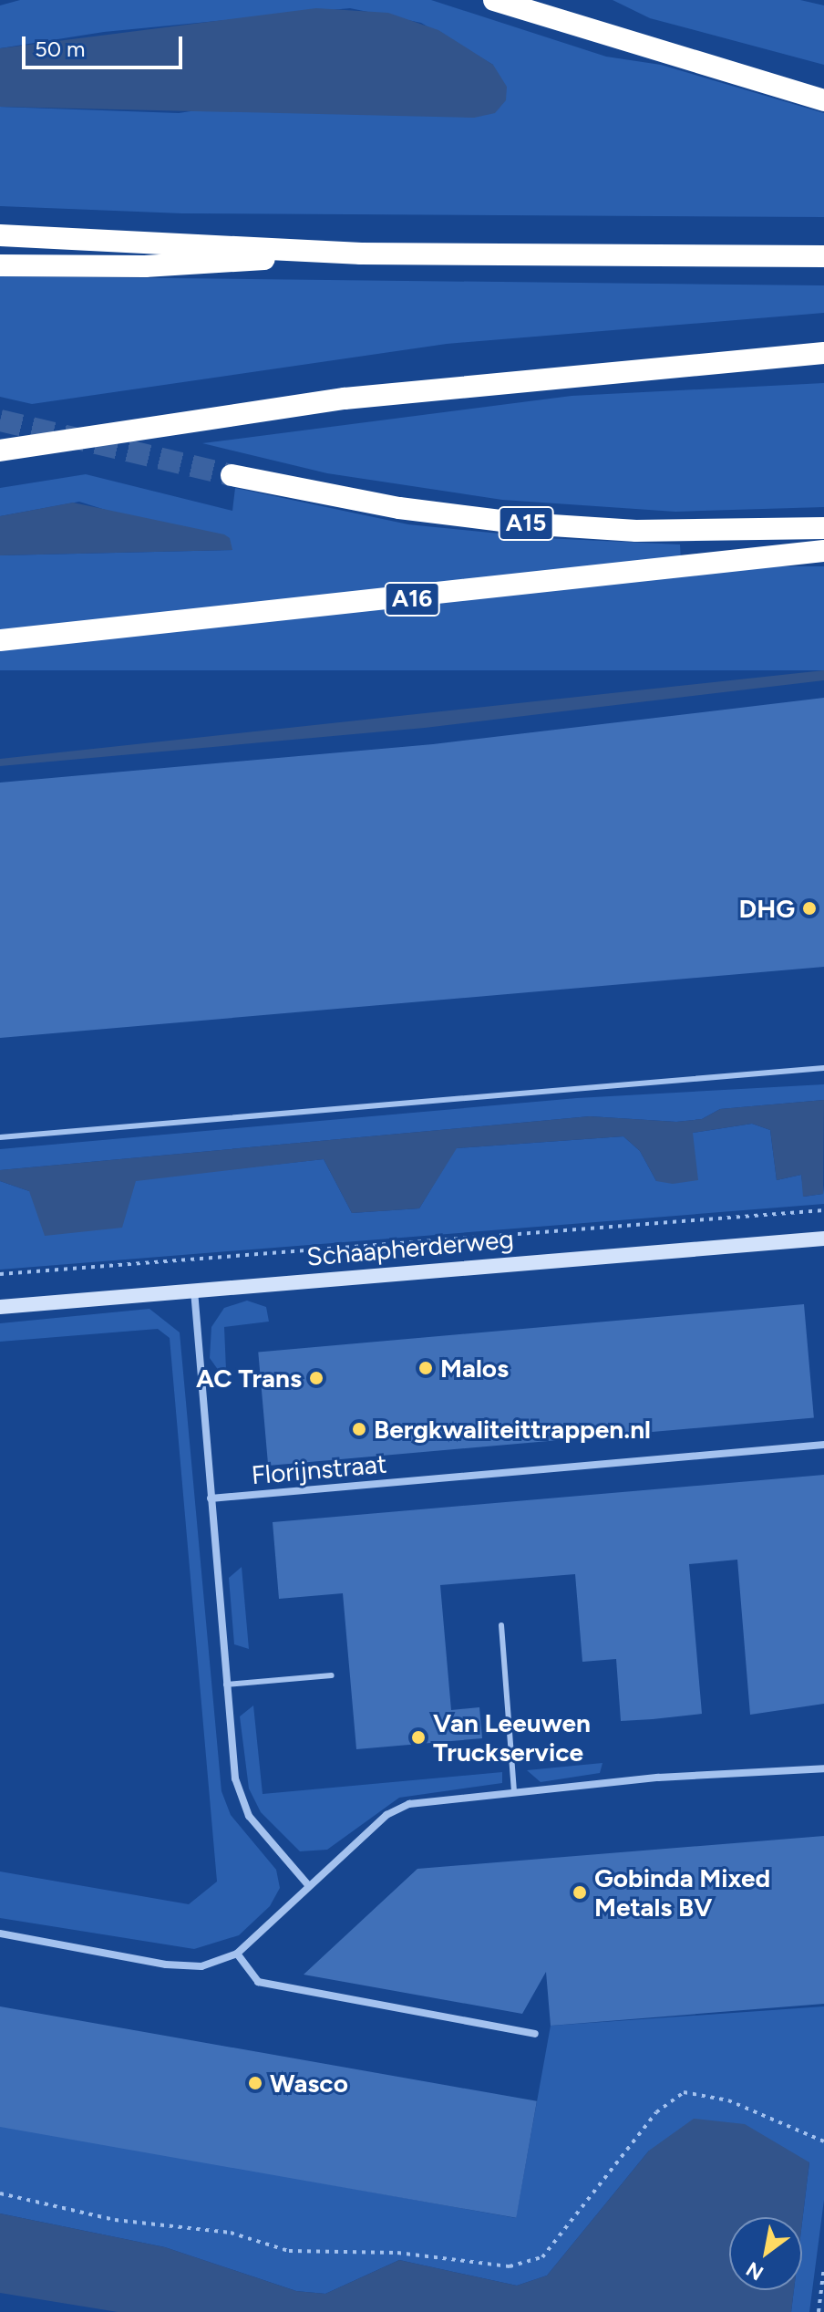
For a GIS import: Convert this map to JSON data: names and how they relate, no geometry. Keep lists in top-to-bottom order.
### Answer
{
  "streets": {
    "highway": ["A15", "A16"],
    "street": ["Schaapherderweg", "Florijnstraat"]
  },
  "places": [
    "DHG",
    "Malos",
    "AC Trans",
    "Bergkwaliteittrappen.nl",
    "Van Leeuwen Truckservice",
    "Gobinda Mixed Metals BV",
    "Wasco"
  ],
  "scale_bar": "50 m",
  "north": "bottom left"
}
